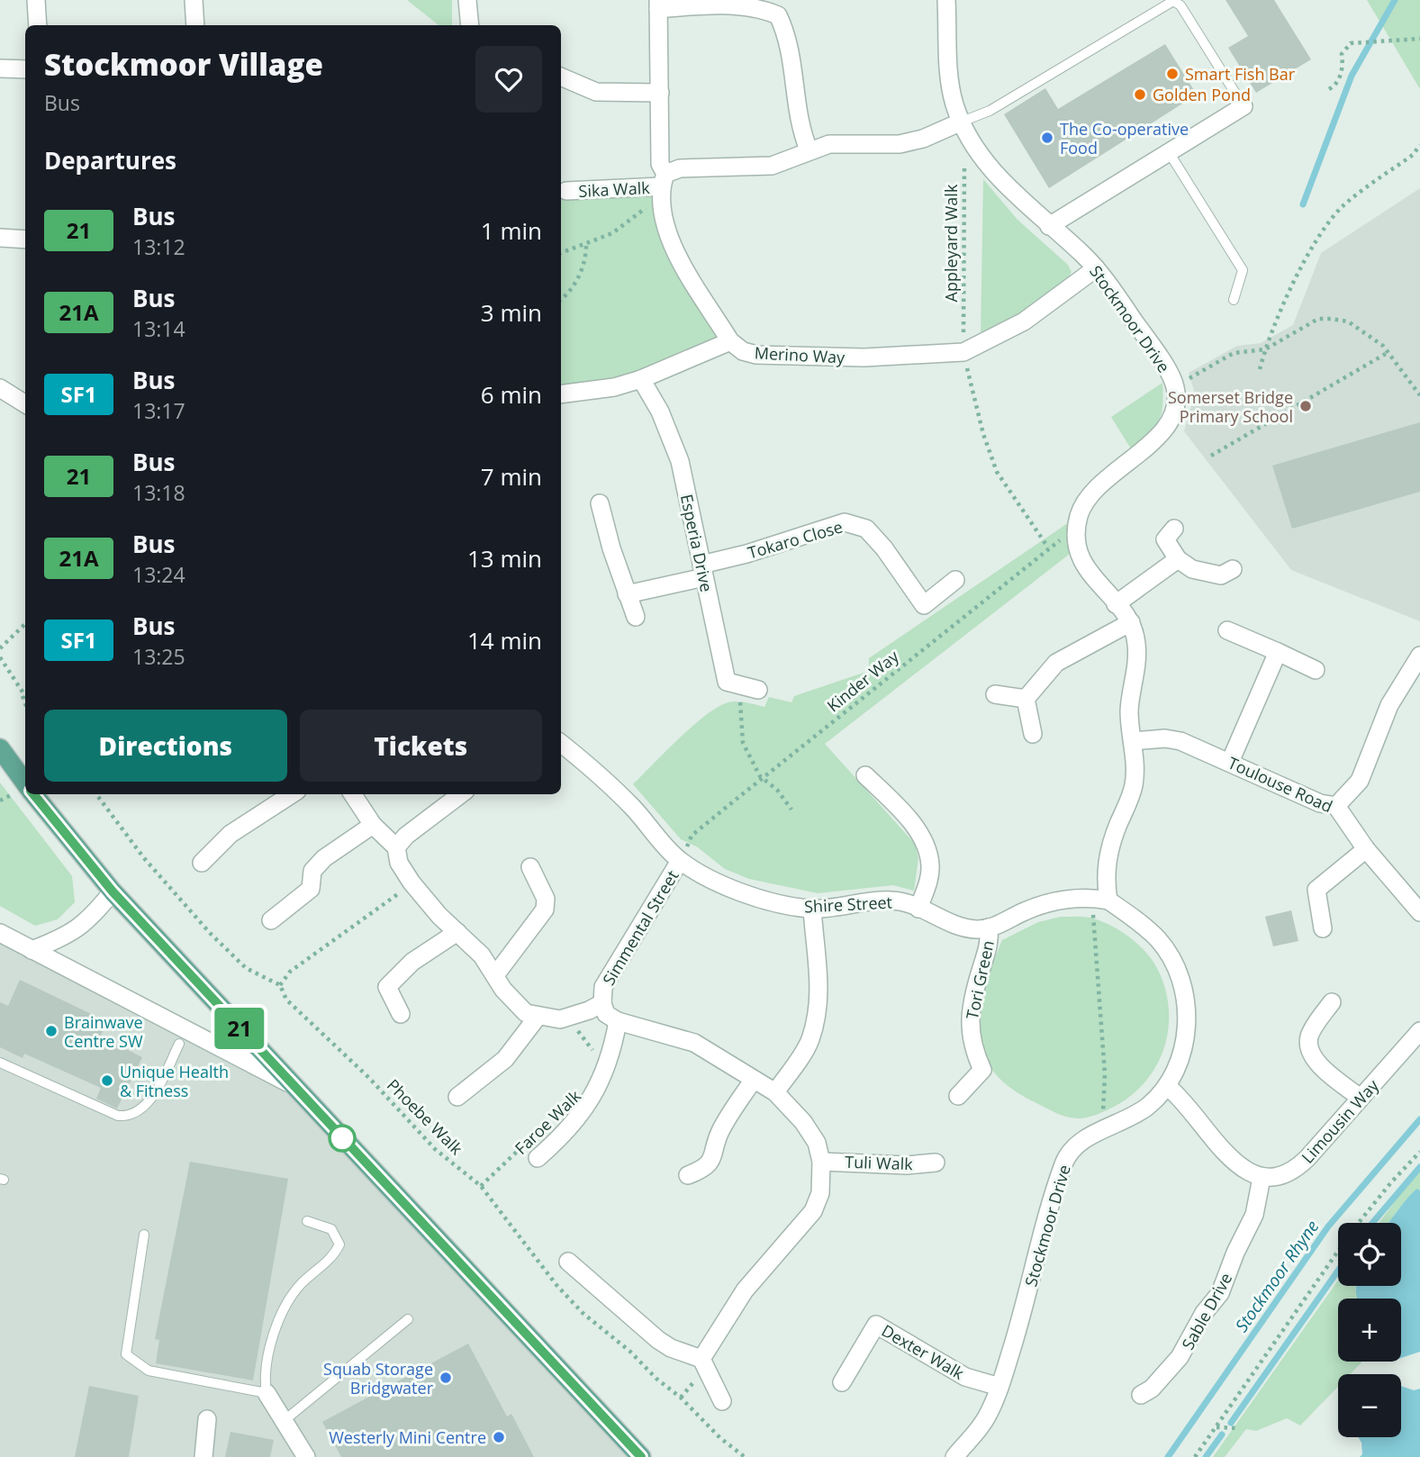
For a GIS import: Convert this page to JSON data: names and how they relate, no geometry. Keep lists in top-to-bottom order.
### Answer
{
  "streets": {
    "street": [
      "Sika Walk",
      "Stockmoor Drive",
      "Merino Way",
      "Tokaro Close",
      "Esperia Drive",
      "Toulouse Road",
      "Shire Street",
      "Simmental Street",
      "Tori Green",
      "Limousin Way",
      "Faroe Walk",
      "Tuli Walk",
      "Sable Drive",
      "Dexter Walk"
    ],
    "path": ["Appleyard Walk", "Kinder Way", "Phoebe Walk"]
  },
  "crossings": [
    ["Sika Walk", "Appleyard Walk"],
    ["Sika Walk", "Stockmoor Drive"],
    ["Appleyard Walk", "Stockmoor Drive"],
    ["Appleyard Walk", "Merino Way"],
    ["Appleyard Walk", "Kinder Way"],
    ["Stockmoor Drive", "Merino Way"],
    ["Stockmoor Drive", "Kinder Way"],
    ["Stockmoor Drive", "Shire Street"],
    ["Stockmoor Drive", "Dexter Walk"],
    ["Tokaro Close", "Esperia Drive"],
    ["Kinder Way", "Shire Street"],
    ["Kinder Way", "Simmental Street"],
    ["Shire Street", "Simmental Street"],
    ["Shire Street", "Tori Green"],
    ["Simmental Street", "Faroe Walk"],
    ["Phoebe Walk", "Faroe Walk"],
    ["Limousin Way", "Sable Drive"]
  ],
  "water": ["Stockmoor Rhyne"],
  "places": [
    "Smart Fish Bar",
    "Golden Pond",
    "The Co-operative Food",
    "Somerset Bridge Primary School",
    "Brainwave Centre SW",
    "Unique Health & Fitness",
    "Squab Storage Bridgwater",
    "Westerly Mini Centre"
  ],
  "lines": ["bus line 21"],
  "page": {
    "on_map": "21",
    "heading": [
      ["Stockmoor Village", "Bus"],
      "Departures"
    ],
    "list": [
      {
        "mark": "21",
        "name": "Bus",
        "note": "13:12",
        "value": "1 min"
      },
      {
        "mark": "21A",
        "name": "Bus",
        "note": "13:14",
        "value": "3 min"
      },
      {
        "mark": "SF1",
        "name": "Bus",
        "note": "13:17",
        "value": "6 min"
      },
      {
        "mark": "21",
        "name": "Bus",
        "note": "13:18",
        "value": "7 min"
      },
      {
        "mark": "21A",
        "name": "Bus",
        "note": "13:24",
        "value": "13 min"
      },
      {
        "mark": "SF1",
        "name": "Bus",
        "note": "13:25",
        "value": "14 min"
      }
    ],
    "buttons": ["Directions", "Tickets"],
    "map_buttons": ["+", "−"]
  }
}
